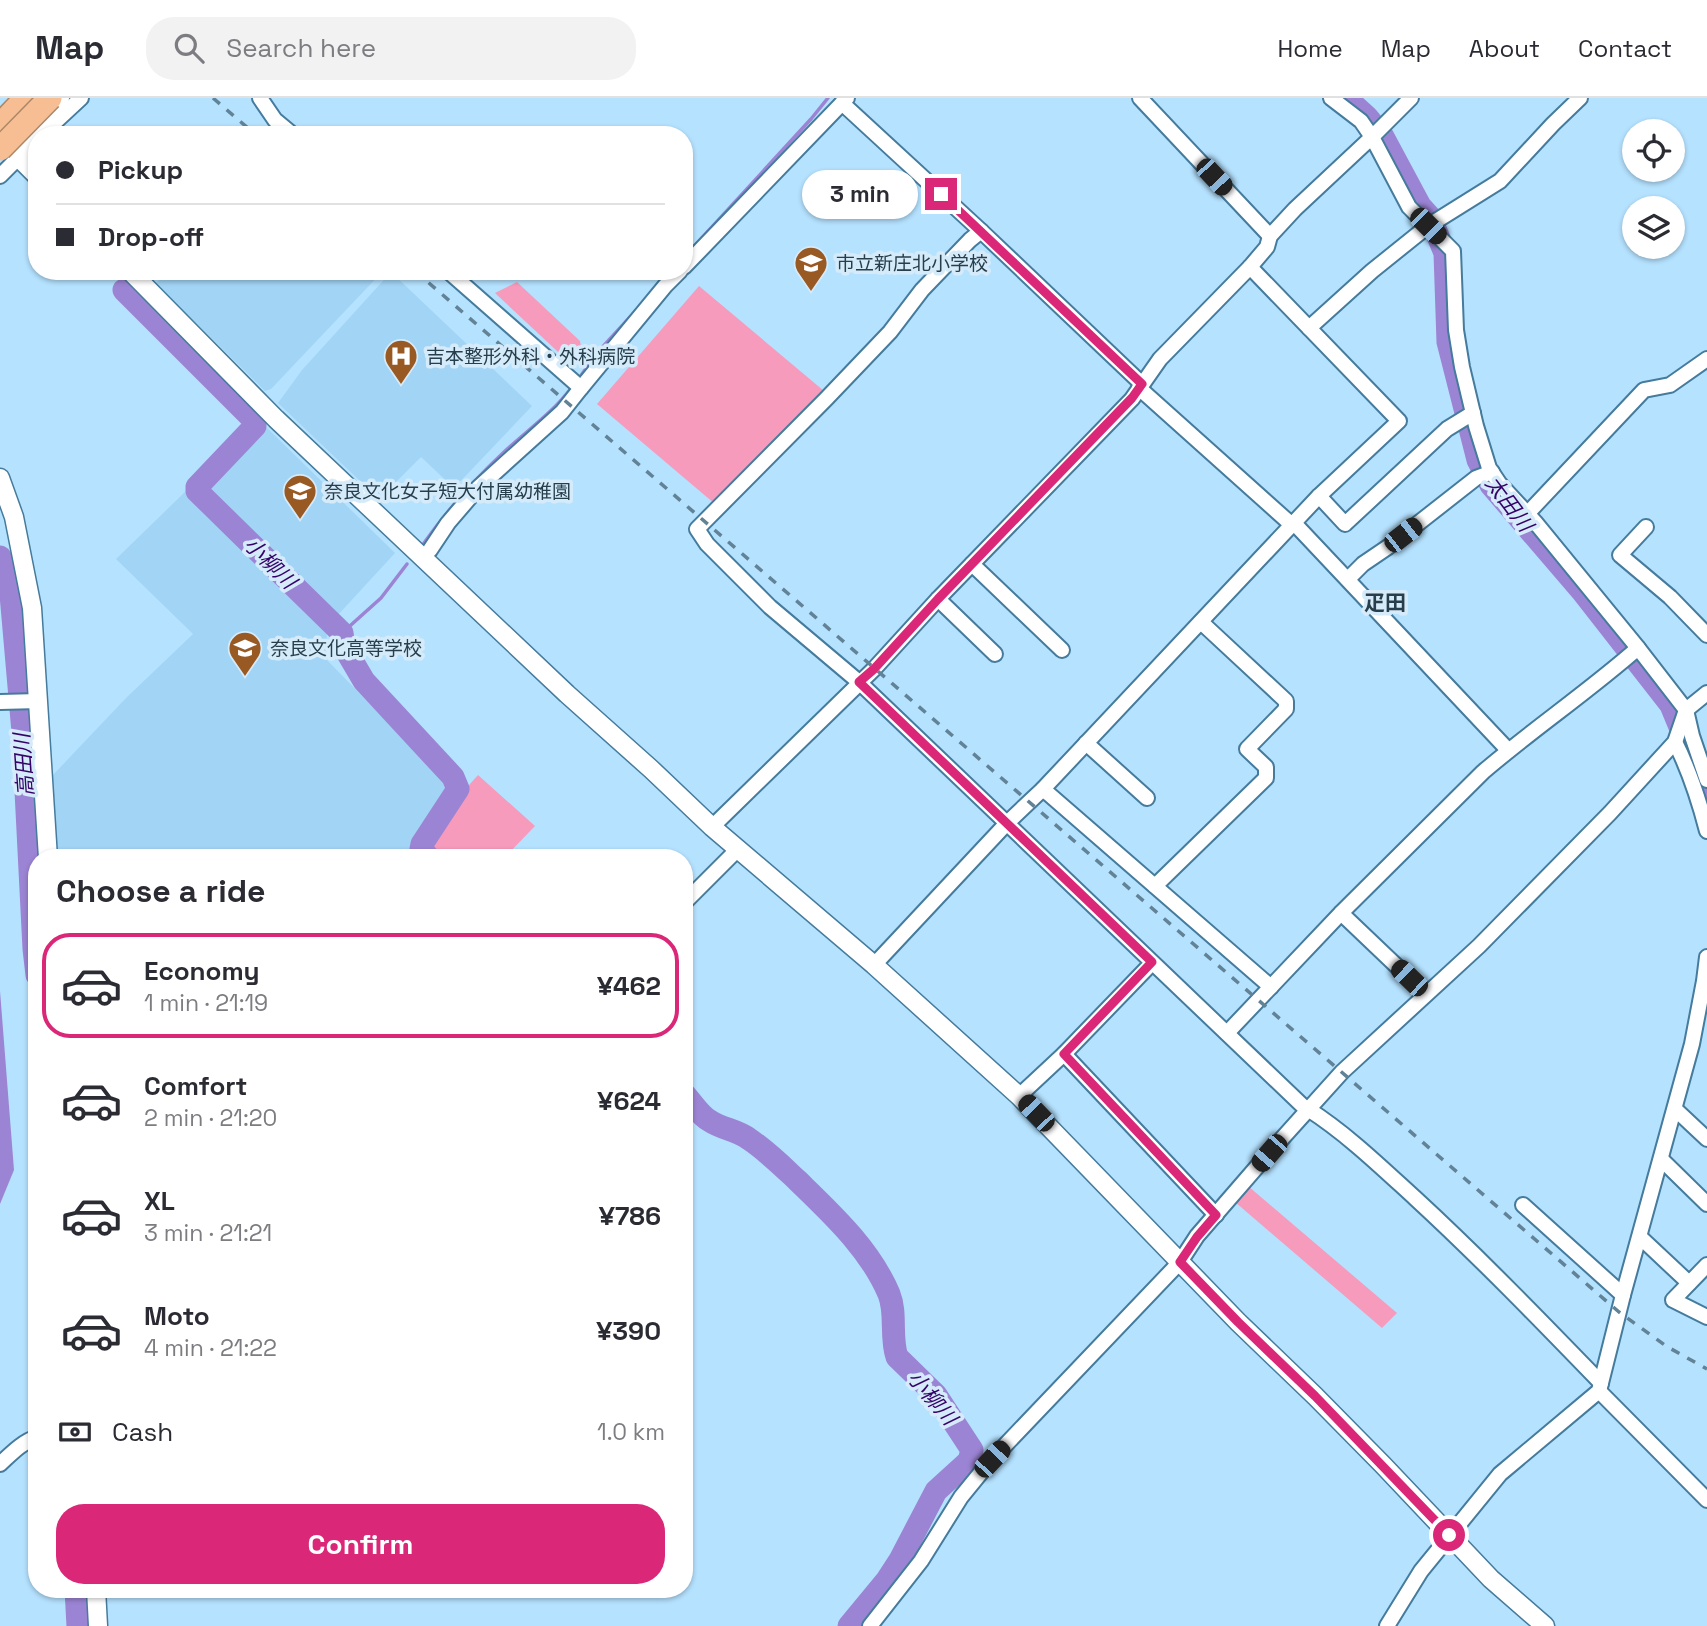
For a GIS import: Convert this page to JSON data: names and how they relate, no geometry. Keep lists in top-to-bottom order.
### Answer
{
  "districts": ["疋田"],
  "water": ["太田川", "小柳川", "高田川"],
  "places": {
    "school or university": ["市立新庄北小学校", "奈良文化女子短大付属幼稚園", "奈良文化高等学校"],
    "hospital": ["吉本整形外科・外科病院"]
  },
  "page": {
    "header": "Map",
    "search": "Search here",
    "nav": [
      "Home",
      "Map",
      "About",
      "Contact"
    ],
    "banner": ["Pickup", "Drop-off"],
    "bubble": "3 min",
    "heading": "Choose a ride",
    "list": [
      {
        "name": "Economy",
        "note": "1 min · 21:19",
        "value": "¥462"
      },
      {
        "name": "Comfort",
        "note": "2 min · 21:20",
        "value": "¥624"
      },
      {
        "name": "XL",
        "note": "3 min · 21:21",
        "value": "¥786"
      },
      {
        "name": "Moto",
        "note": "4 min · 21:22",
        "value": "¥390"
      }
    ],
    "pay": ["Cash", "1.0 km"],
    "buttons": "Confirm"
  }
}
